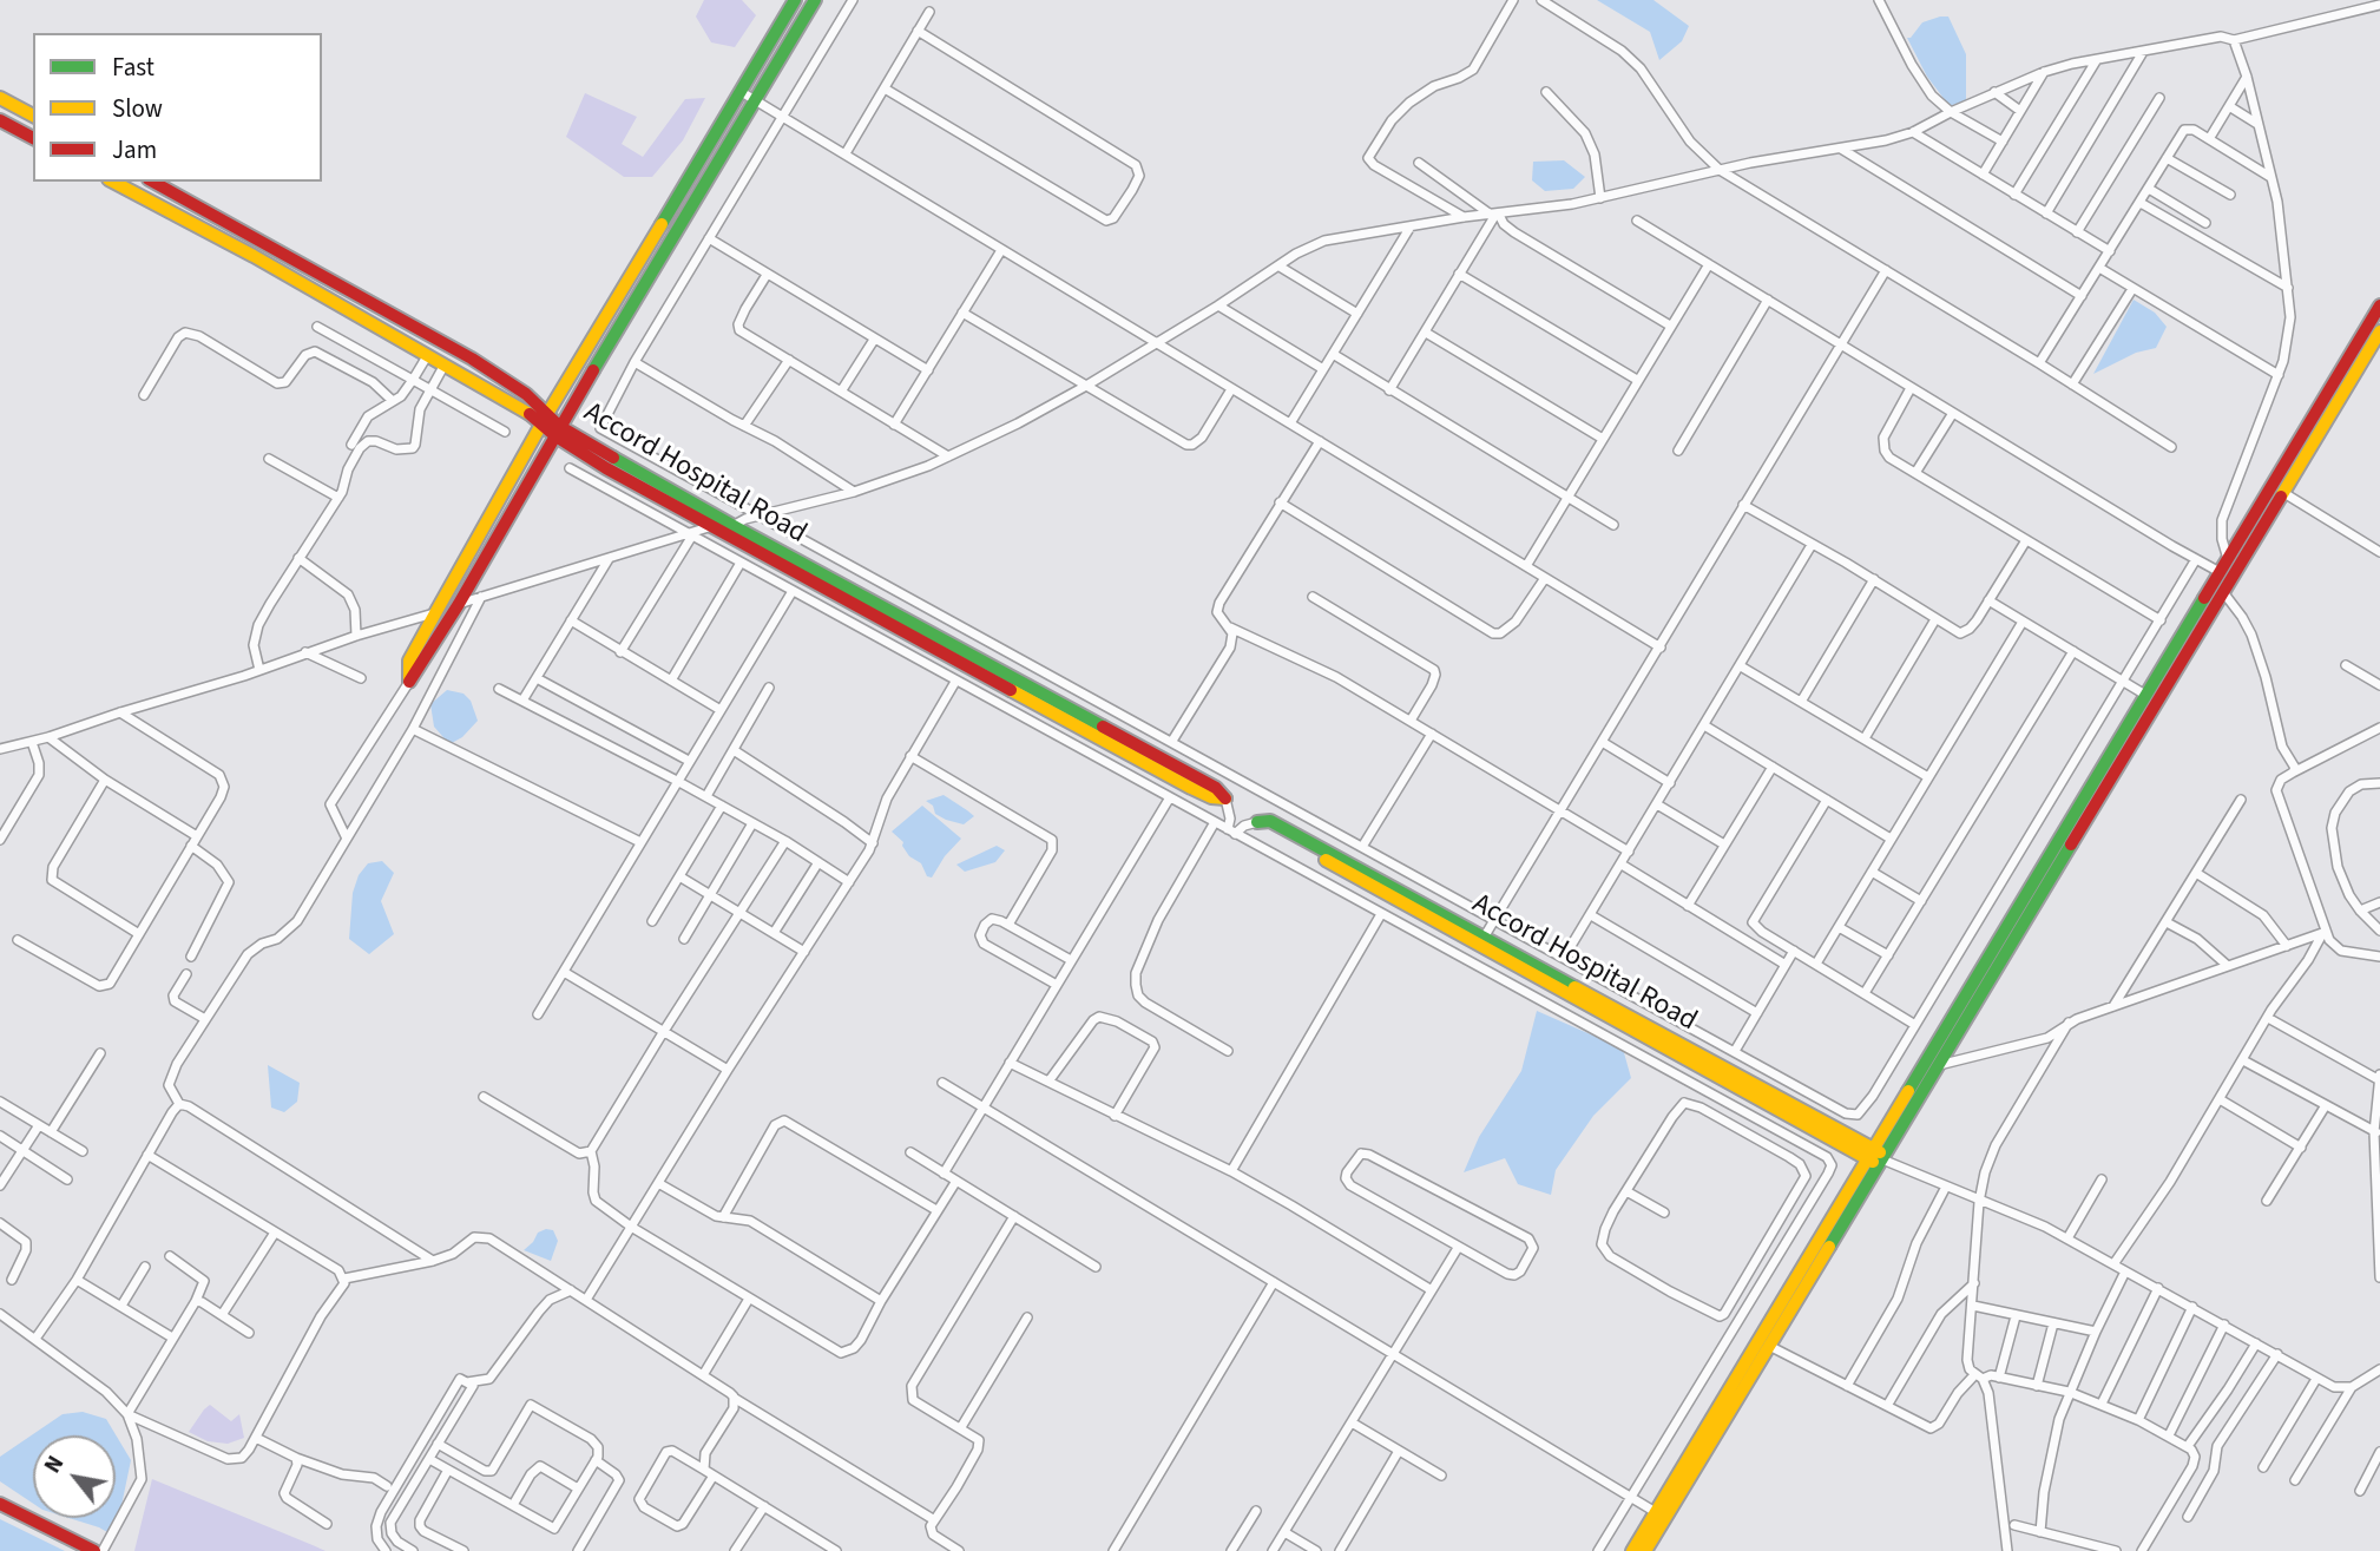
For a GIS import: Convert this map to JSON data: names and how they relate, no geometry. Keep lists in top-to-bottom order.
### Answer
{
  "streets": {
    "street": ["Accord Hospital Road"]
  },
  "legend": ["Fast", "Slow", "Jam"],
  "north": "top left"
}
